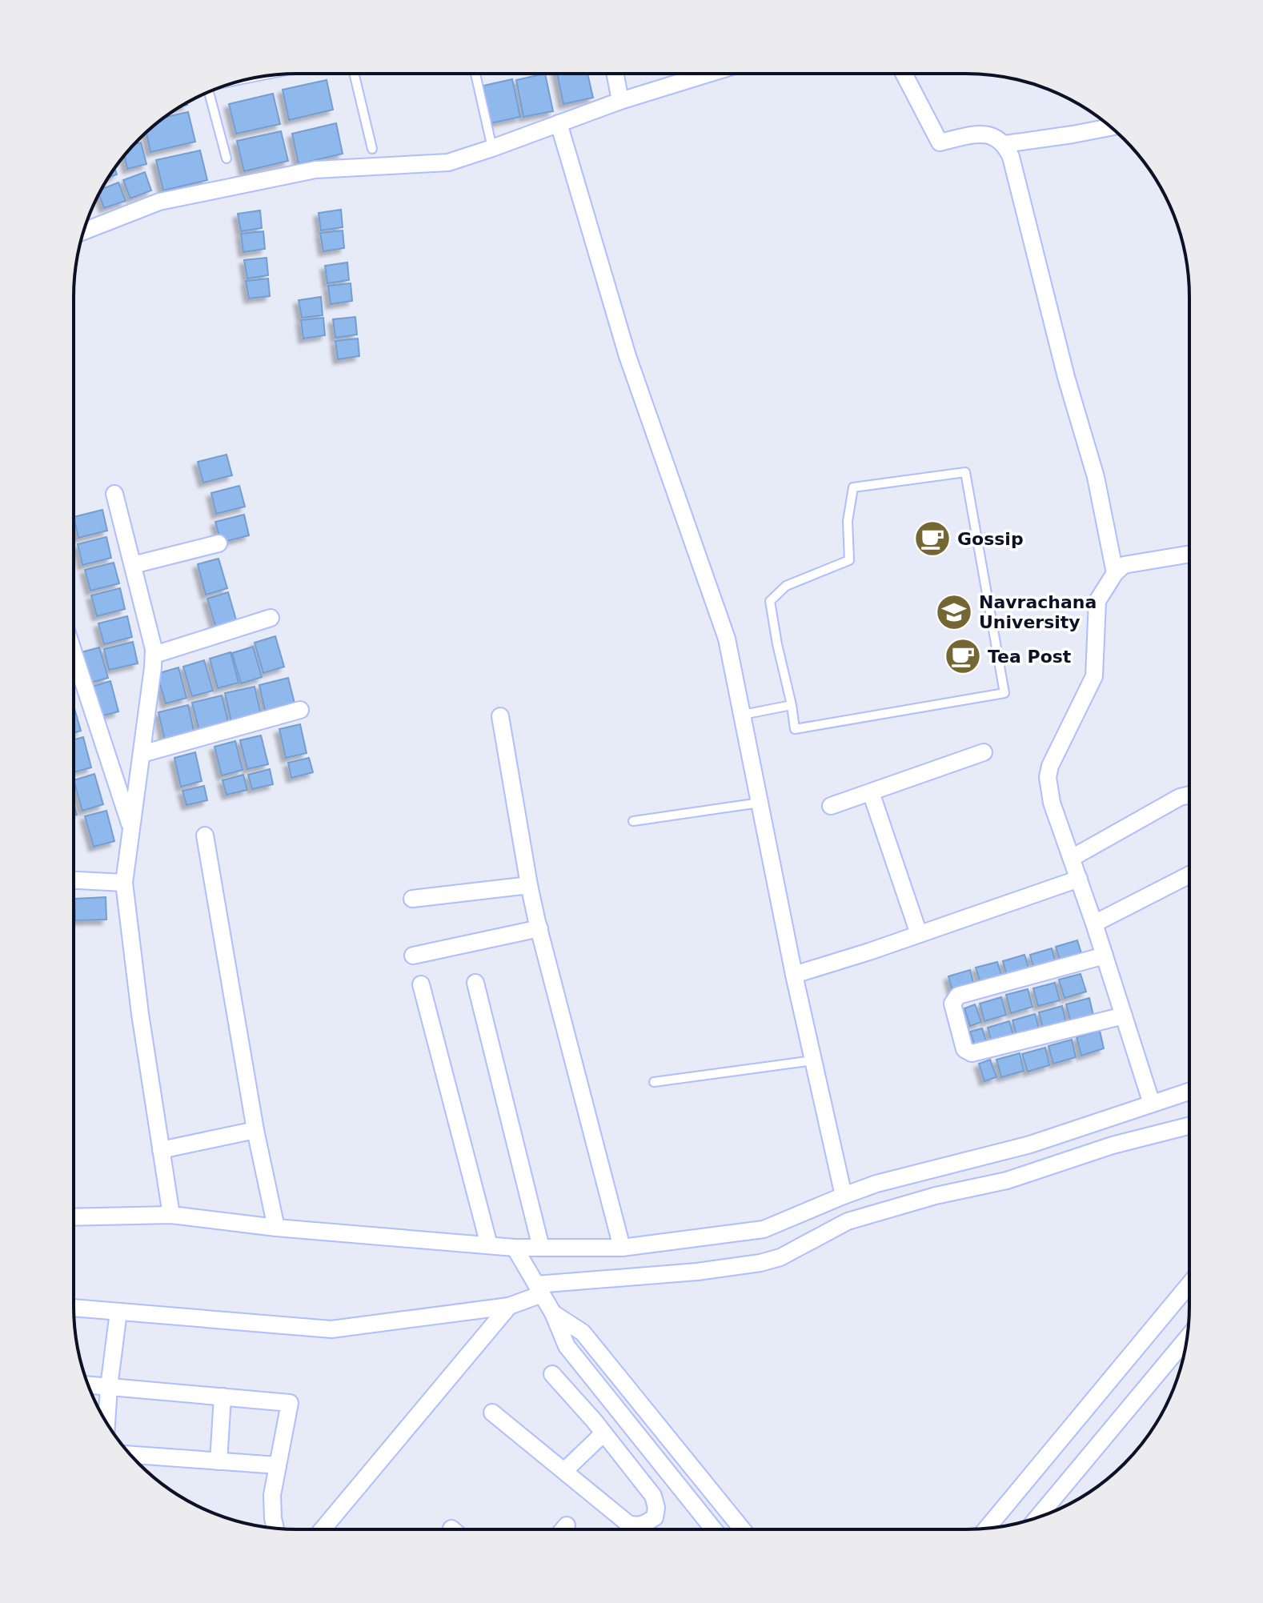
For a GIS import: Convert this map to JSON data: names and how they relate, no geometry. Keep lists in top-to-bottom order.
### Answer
{
  "places": {
    "cafe": ["Gossip", "Tea Post"],
    "school or university": ["Navrachana University"]
  }
}
